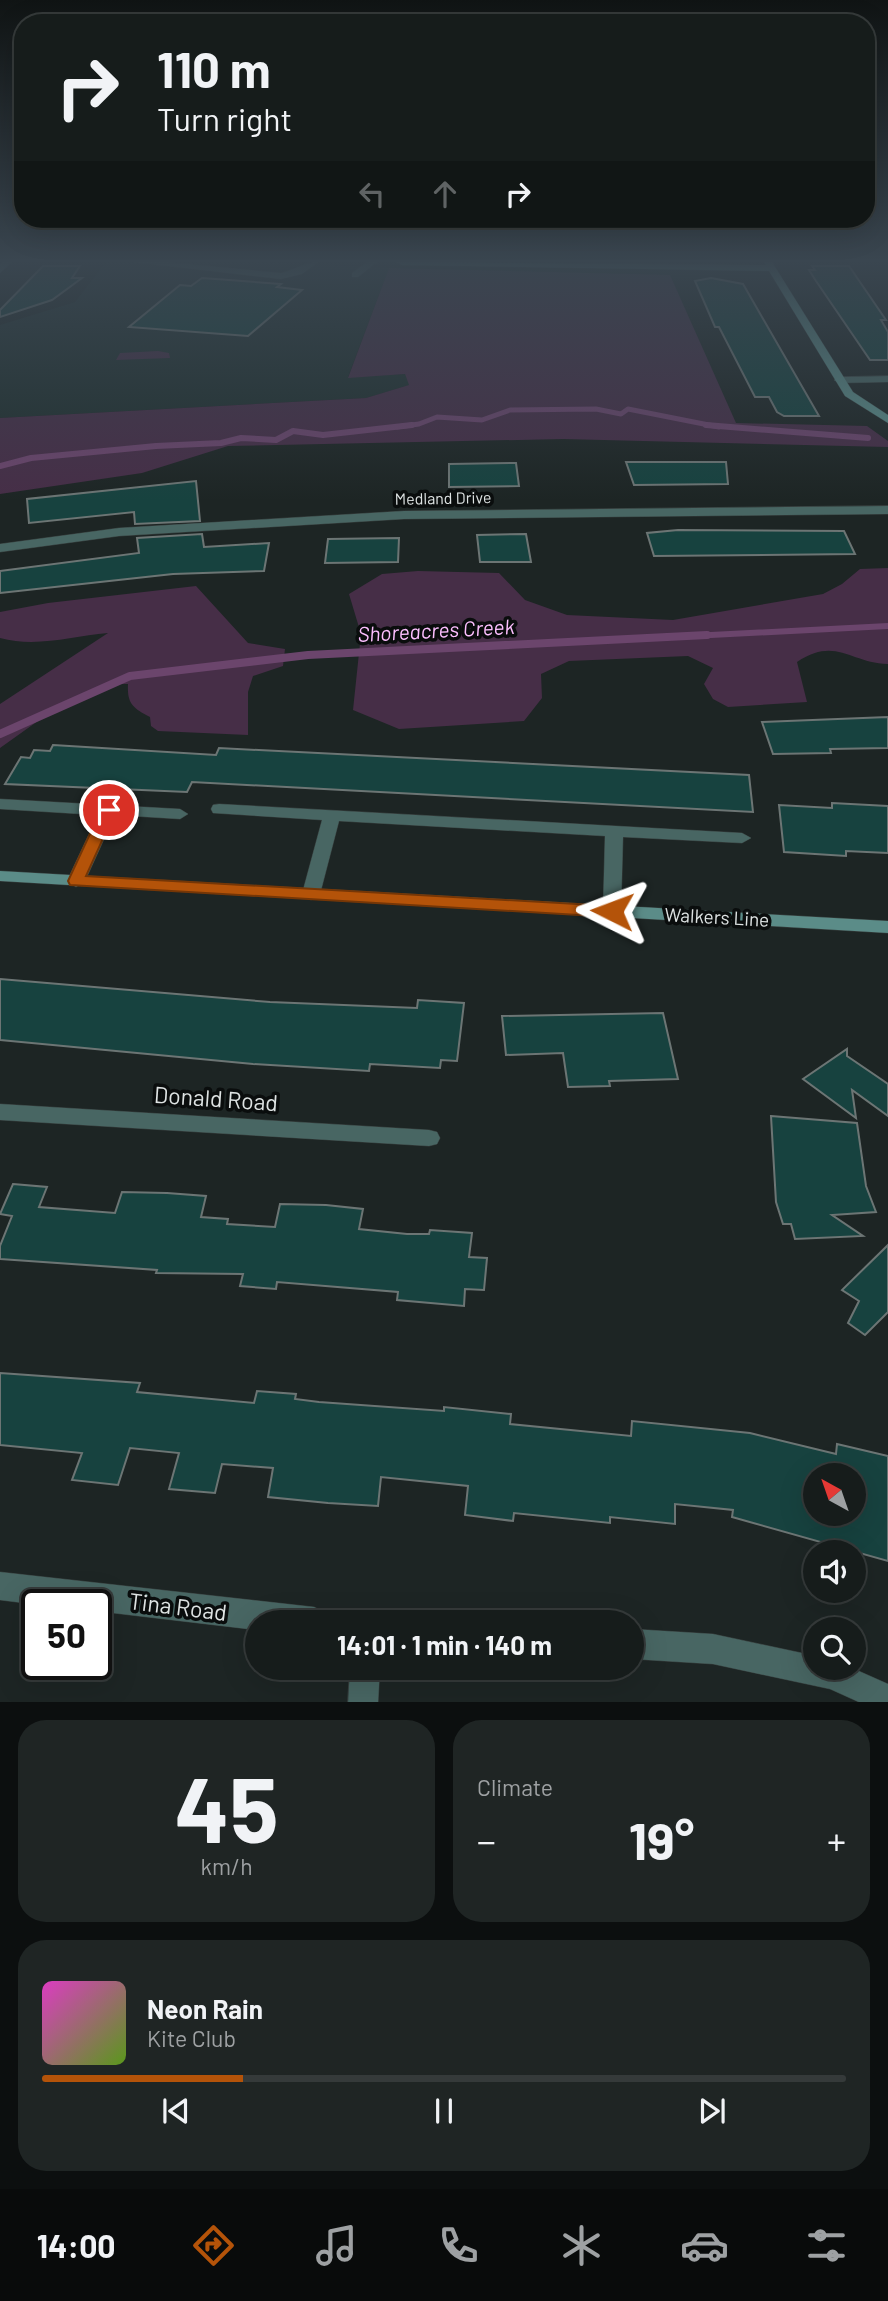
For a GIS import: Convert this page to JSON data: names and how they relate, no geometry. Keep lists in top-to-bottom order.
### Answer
{
  "streets": {
    "street": [
      "Medland Drive",
      "Walkers Line",
      "Donald Road",
      "Tina Road"
    ]
  },
  "water": ["Shoreacres Creek"],
  "north": "top left",
  "page": {
    "turn": ["110 m", "Turn right"],
    "limit": "50",
    "trip": "14:01 · 1 min · 140 m",
    "tile": [
      ["45", "km/h"],
      "Climate"
    ],
    "heat": ["−", "19°", "+"],
    "song": ["Neon Rain", "Kite Club"],
    "tabs": "14:00"
  }
}
